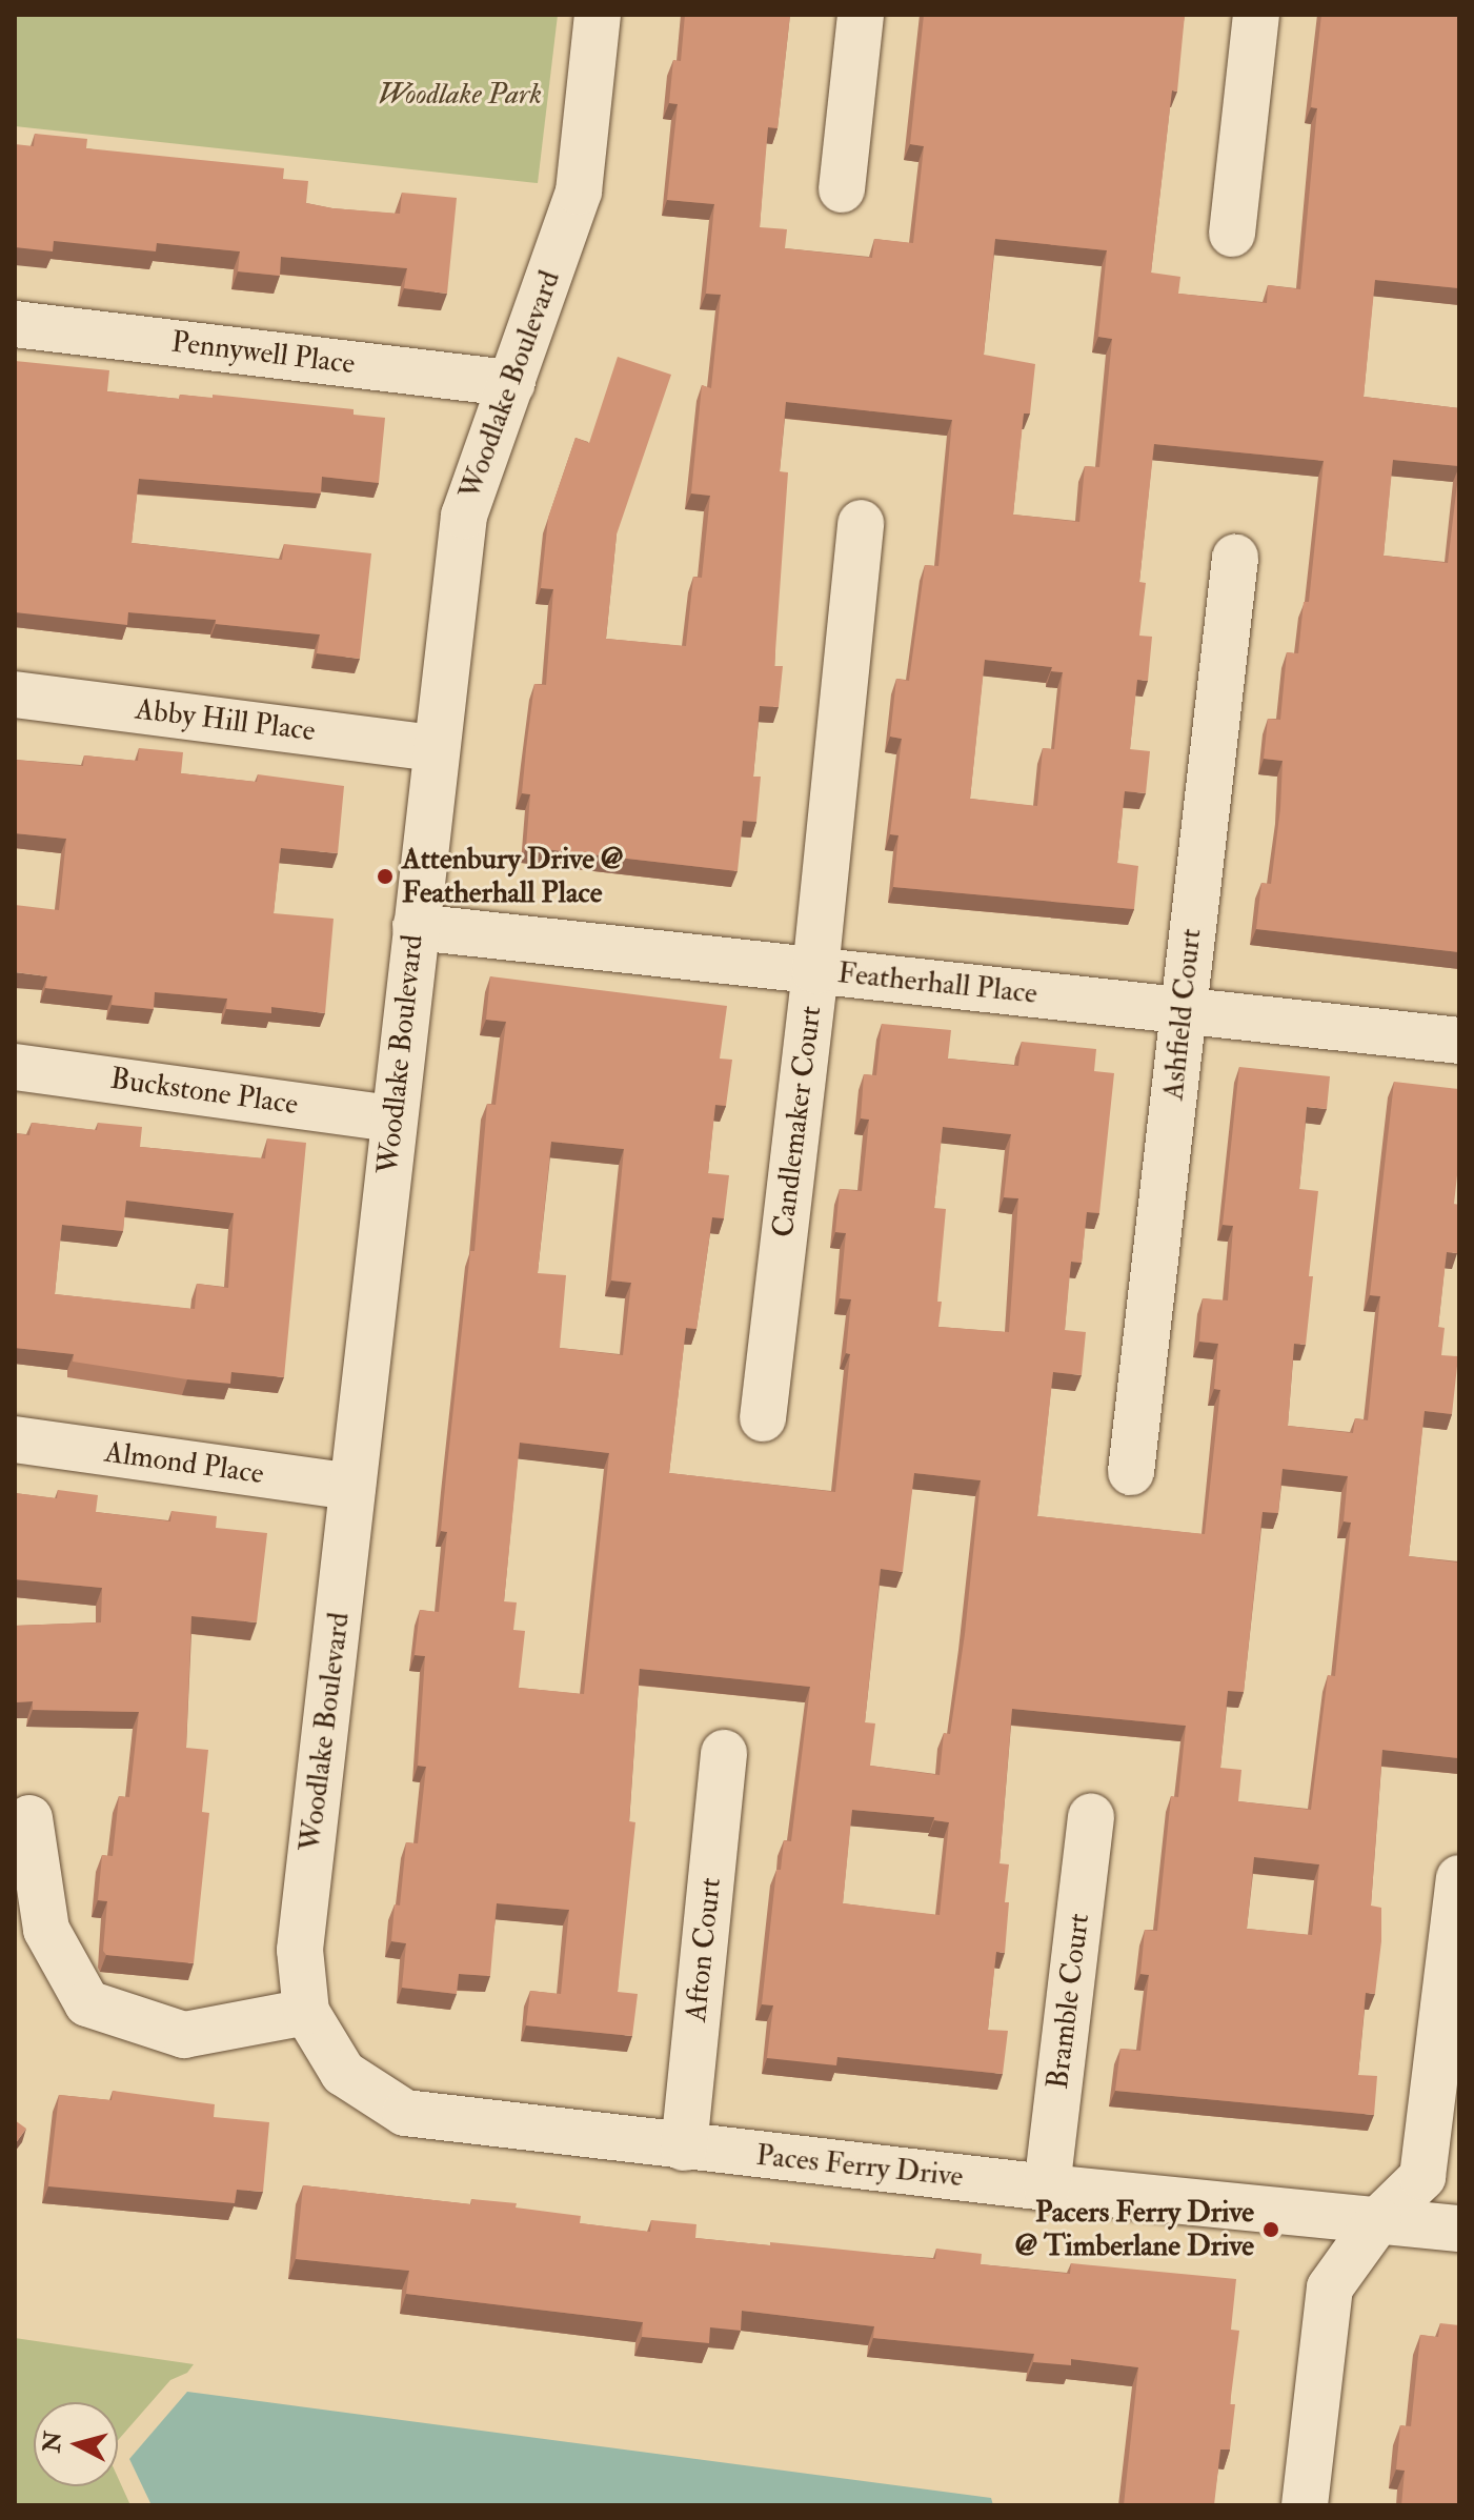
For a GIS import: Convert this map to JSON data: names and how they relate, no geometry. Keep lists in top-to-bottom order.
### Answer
{
  "streets": {
    "street": [
      "Pennywell Place",
      "Woodlake Boulevard",
      "Abby Hill Place",
      "Featherhall Place",
      "Ashfield Court",
      "Buckstone Place",
      "Candlemaker Court",
      "Almond Place",
      "Afton Court",
      "Bramble Court",
      "Paces Ferry Drive"
    ]
  },
  "crossings": [
    ["Pennywell Place", "Woodlake Boulevard"],
    ["Woodlake Boulevard", "Abby Hill Place"],
    ["Woodlake Boulevard", "Featherhall Place"],
    ["Woodlake Boulevard", "Buckstone Place"],
    ["Woodlake Boulevard", "Almond Place"],
    ["Woodlake Boulevard", "Paces Ferry Drive"],
    ["Featherhall Place", "Ashfield Court"],
    ["Featherhall Place", "Candlemaker Court"],
    ["Afton Court", "Paces Ferry Drive"],
    ["Bramble Court", "Paces Ferry Drive"]
  ],
  "parks": ["Woodlake Park"],
  "places": ["Attenbury Drive @ Featherhall Place", "Pacers Ferry Drive @ Timberlane Drive"],
  "north": "left"
}
